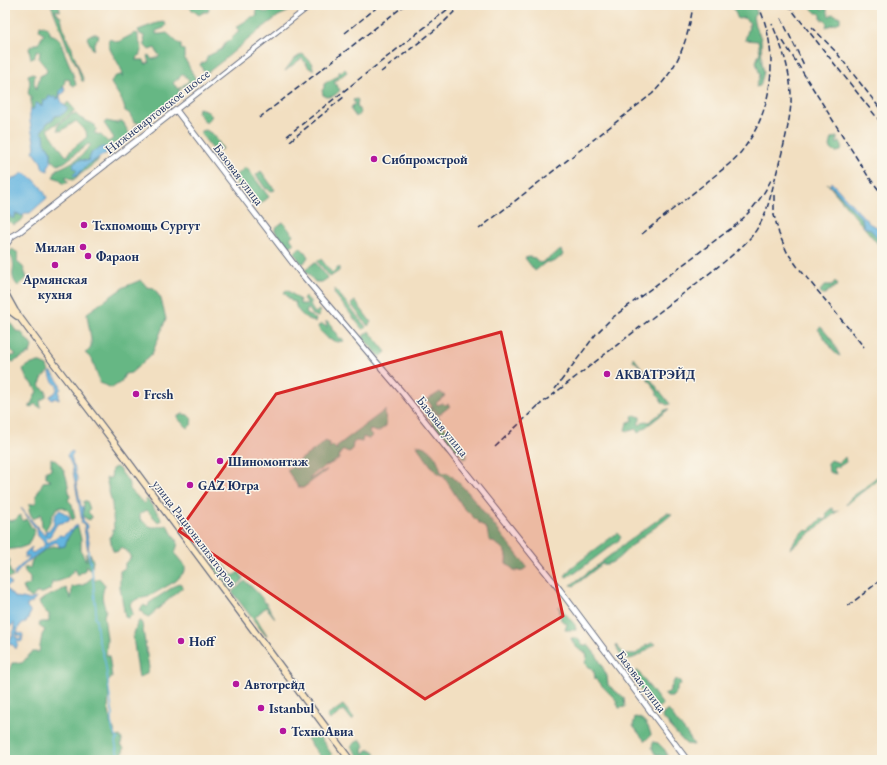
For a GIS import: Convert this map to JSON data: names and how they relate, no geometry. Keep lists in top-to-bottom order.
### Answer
{
  "streets": {
    "main road": ["улица Рационализаторов"],
    "street": ["Нижневартовское шоссе", "Базовая улица"]
  },
  "crossings": [
    ["Нижневартовское шоссе", "Базовая улица"]
  ],
  "places": [
    "Сибпромстрой",
    "Техпомощь Сургут",
    "Милан",
    "Фараон",
    "Армянская кухня",
    "АКВАТРЭЙД",
    "Fresh",
    "Шиномонтаж",
    "GAZ Югра",
    "Hoff",
    "Автотрейд",
    "Istanbul",
    "ТехноАвиа"
  ]
}
